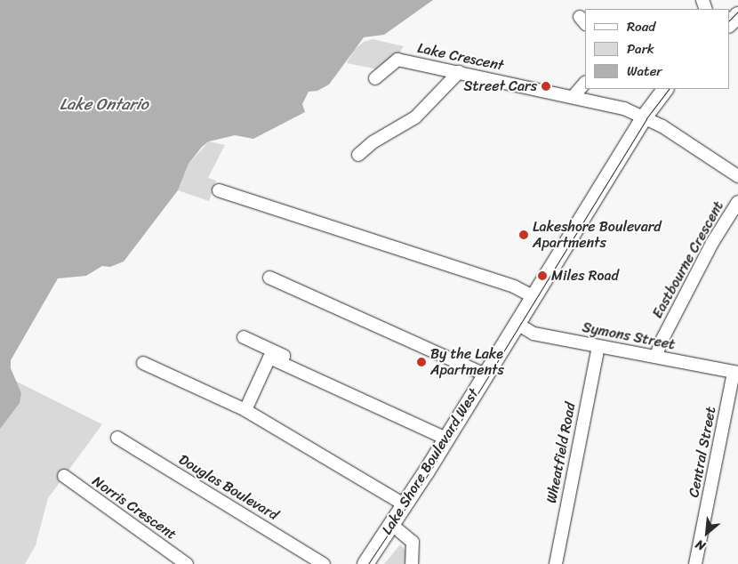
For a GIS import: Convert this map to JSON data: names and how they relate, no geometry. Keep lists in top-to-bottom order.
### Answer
{
  "streets": {
    "main road": ["Lake Shore Boulevard West"],
    "street": [
      "Lake Crescent",
      "Eastbourne Crescent",
      "Symons Street",
      "Central Street",
      "Wheatfield Road",
      "Douglas Boulevard",
      "Norris Crescent"
    ]
  },
  "crossings": [
    ["Lake Crescent", "Lake Shore Boulevard West"],
    ["Eastbourne Crescent", "Symons Street"],
    ["Symons Street", "Central Street"],
    ["Symons Street", "Wheatfield Road"],
    ["Symons Street", "Lake Shore Boulevard West"]
  ],
  "water": ["Lake Ontario"],
  "places": [
    "Street Cars",
    "Lakeshore Boulevard Apartments",
    "Miles Road",
    "By the Lake Apartments"
  ],
  "legend": ["Road", "Park", "Water"],
  "north": "bottom left"
}
